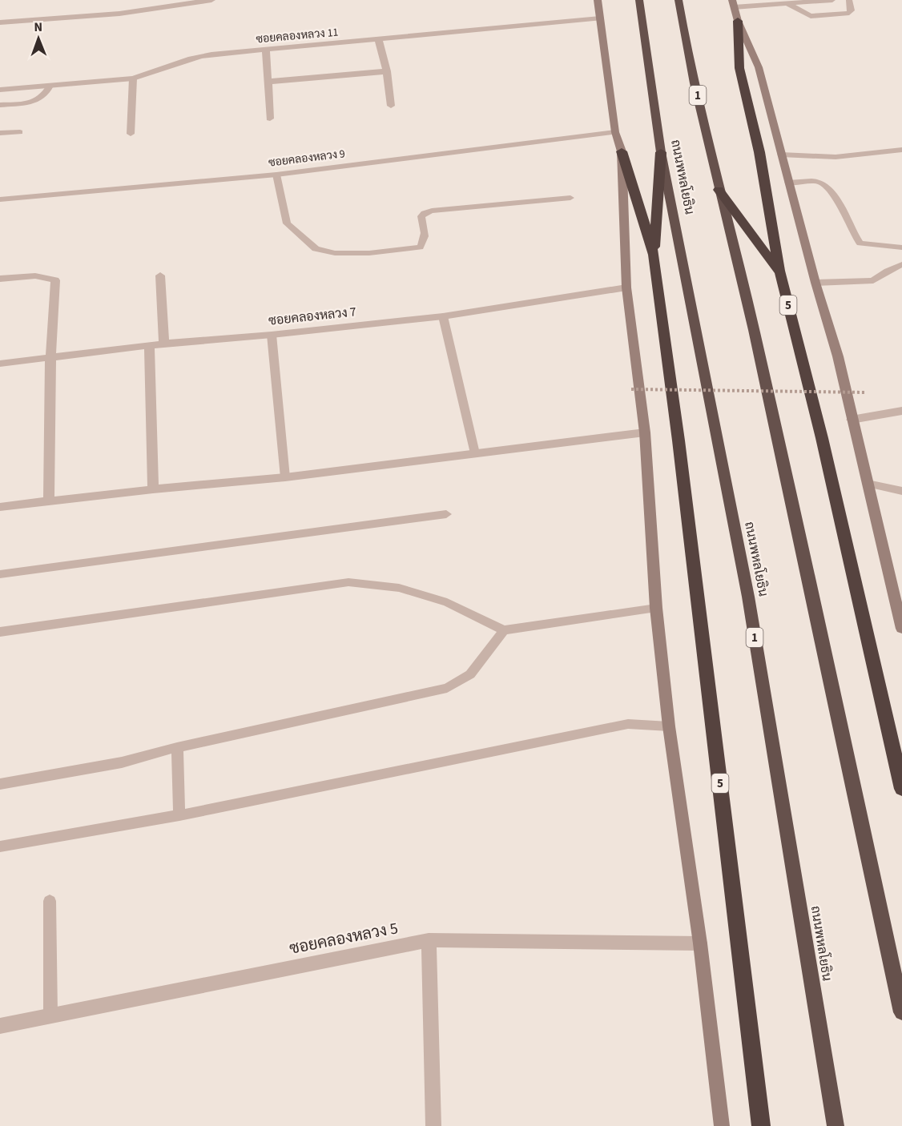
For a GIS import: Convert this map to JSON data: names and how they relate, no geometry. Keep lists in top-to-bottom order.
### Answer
{
  "streets": {
    "highway": ["1", "ถนนพหลโยธิน", "5"],
    "street": [
      "ซอยคลองหลวง 11",
      "ซอยคลองหลวง 9",
      "ซอยคลองหลวง 7",
      "ซอยคลองหลวง 5"
    ]
  },
  "crossings": [
    ["1", "5"],
    ["ถนนพหลโยธิน", "5"]
  ],
  "north": "top"
}
